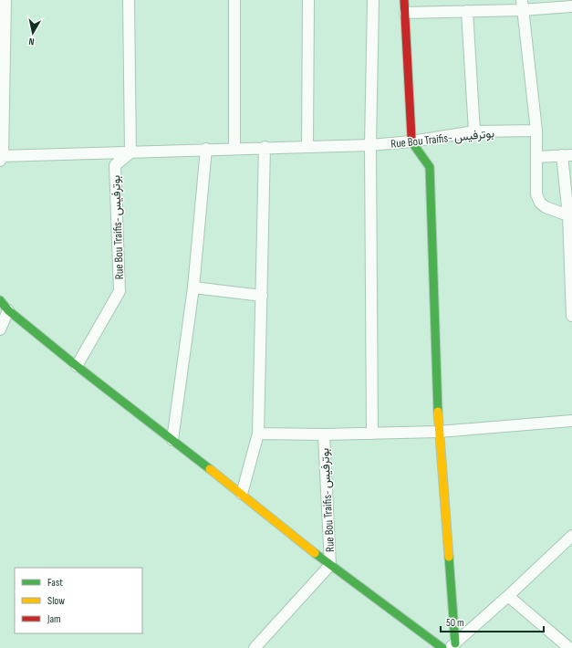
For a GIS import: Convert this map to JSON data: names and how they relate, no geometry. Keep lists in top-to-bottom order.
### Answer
{
  "streets": {
    "street": ["Rue Bou Traifis- بوترفيس"]
  },
  "legend": ["Fast", "Slow", "Jam"],
  "scale_bar": "50 m",
  "north": "bottom"
}
